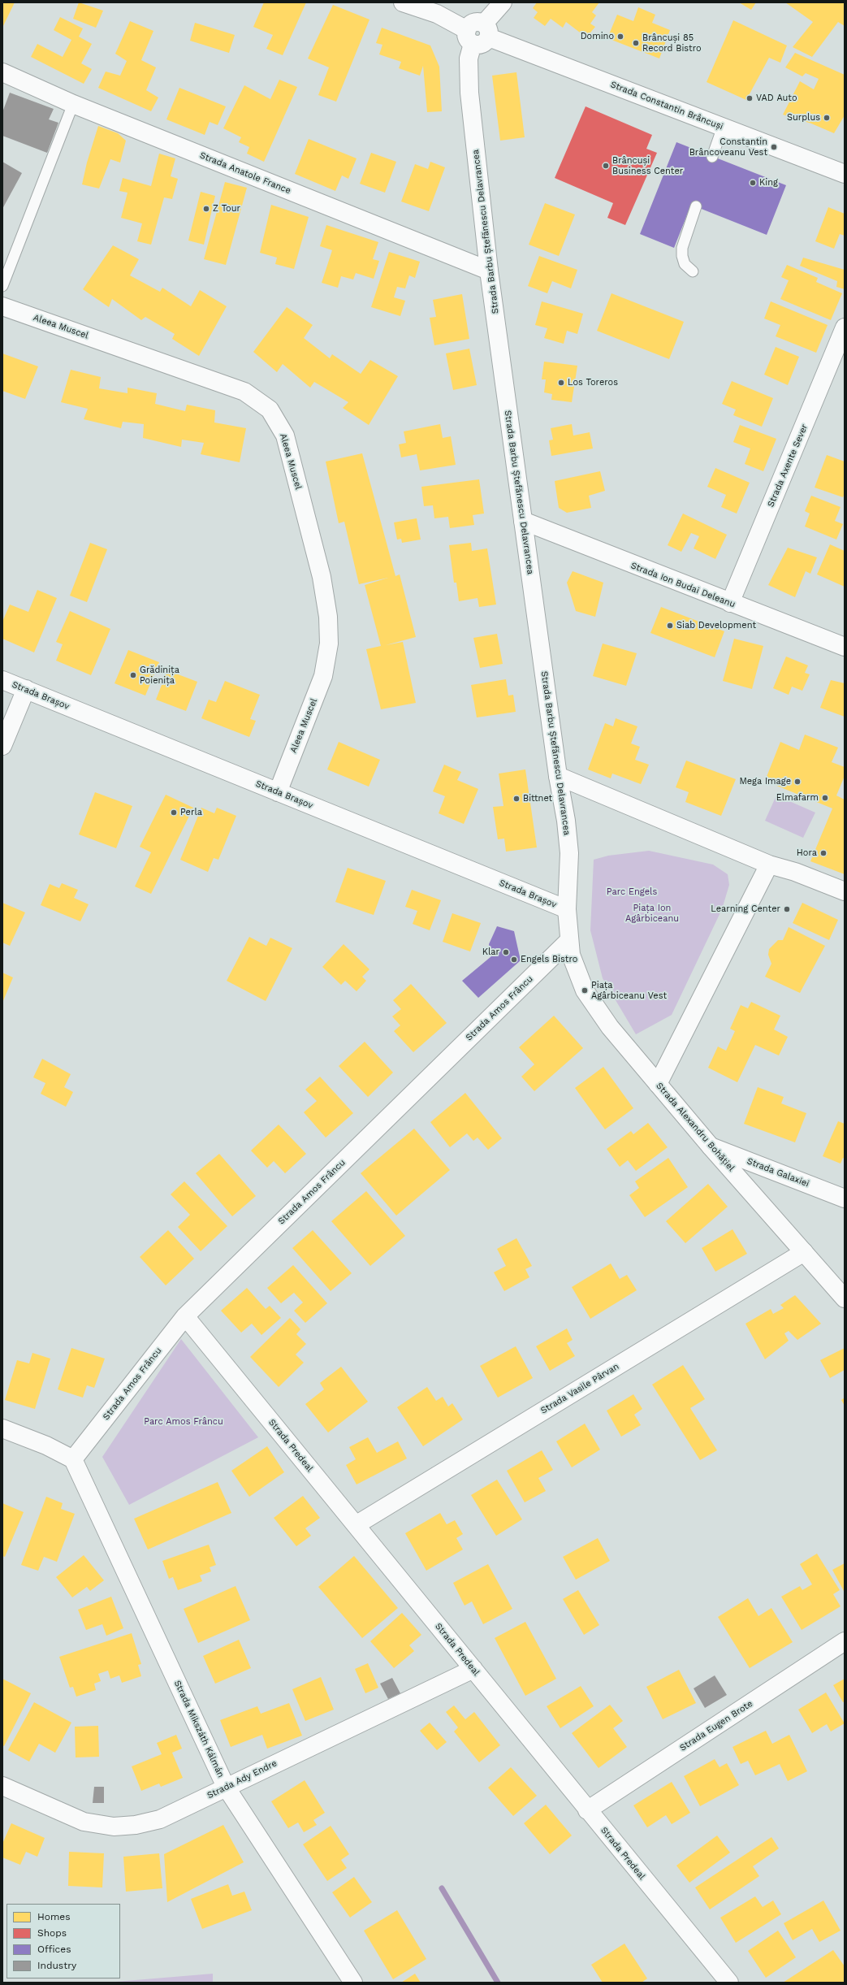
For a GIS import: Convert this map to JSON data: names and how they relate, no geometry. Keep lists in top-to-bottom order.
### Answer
{
  "streets": {
    "street": [
      "Strada Constantin Brâncuși",
      "Strada Anatole France",
      "Strada Barbu Ștefănescu Delavrancea",
      "Aleea Muscel",
      "Strada Axente Sever",
      "Strada Ion Budai Deleanu",
      "Strada Brașov",
      "Strada Amos Frâncu",
      "Strada Alexandru Bohățiel",
      "Strada Galaxiei",
      "Strada Vasile Pârvan",
      "Strada Predeal",
      "Strada Eugen Brote",
      "Strada Mikszáth Kálmán",
      "Strada Ady Endre"
    ]
  },
  "crossings": [
    ["Strada Constantin Brâncuși", "Strada Barbu Ștefănescu Delavrancea"],
    ["Strada Anatole France", "Strada Barbu Ștefănescu Delavrancea"],
    ["Strada Barbu Ștefănescu Delavrancea", "Strada Ion Budai Deleanu"],
    ["Strada Barbu Ștefănescu Delavrancea", "Strada Brașov"],
    ["Strada Barbu Ștefănescu Delavrancea", "Strada Amos Frâncu"],
    ["Strada Barbu Ștefănescu Delavrancea", "Strada Alexandru Bohățiel"],
    ["Aleea Muscel", "Strada Brașov"],
    ["Strada Axente Sever", "Strada Ion Budai Deleanu"],
    ["Strada Amos Frâncu", "Strada Alexandru Bohățiel"],
    ["Strada Amos Frâncu", "Strada Predeal"],
    ["Strada Amos Frâncu", "Strada Mikszáth Kálmán"],
    ["Strada Alexandru Bohățiel", "Strada Galaxiei"],
    ["Strada Alexandru Bohățiel", "Strada Vasile Pârvan"],
    ["Strada Vasile Pârvan", "Strada Predeal"],
    ["Strada Predeal", "Strada Eugen Brote"],
    ["Strada Predeal", "Strada Ady Endre"],
    ["Strada Mikszáth Kálmán", "Strada Ady Endre"]
  ],
  "parks": ["Parc Engels", "Piața Ion Agârbiceanu", "Parc Amos Frâncu"],
  "places": [
    "Domino",
    "Brâncuși 85 Record Bistro",
    "VAD Auto",
    "Surplus",
    "Constantin Brâncoveanu Vest",
    "Brâncuși Business Center",
    "King",
    "Z Tour",
    "Los Toreros",
    "Siab Development",
    "Grădinița Poienița",
    "Mega Image",
    "Elmafarm",
    "Bittnet",
    "Perla",
    "Hora",
    "Learning Center",
    "Klar",
    "Engels Bistro",
    "Piața Agârbiceanu Vest"
  ],
  "legend": [
    "Homes",
    "Shops",
    "Offices",
    "Industry"
  ]
}
